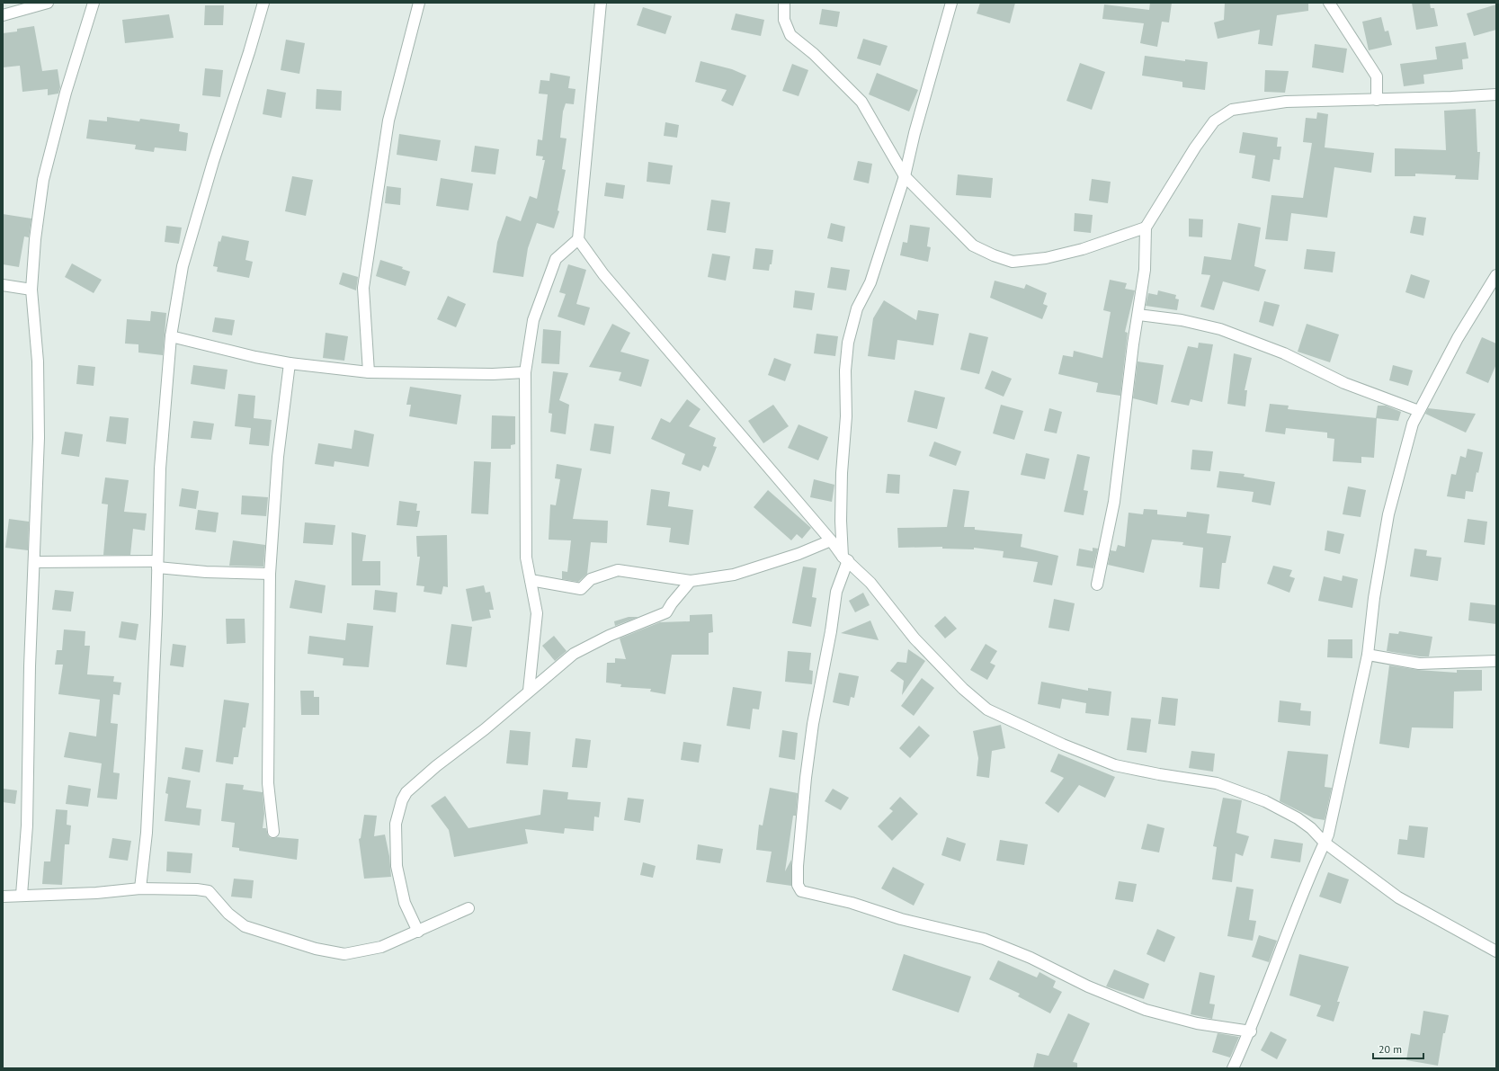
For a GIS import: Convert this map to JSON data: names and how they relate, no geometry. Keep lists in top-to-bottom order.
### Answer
{
  "scale_bar": "20 m"
}
